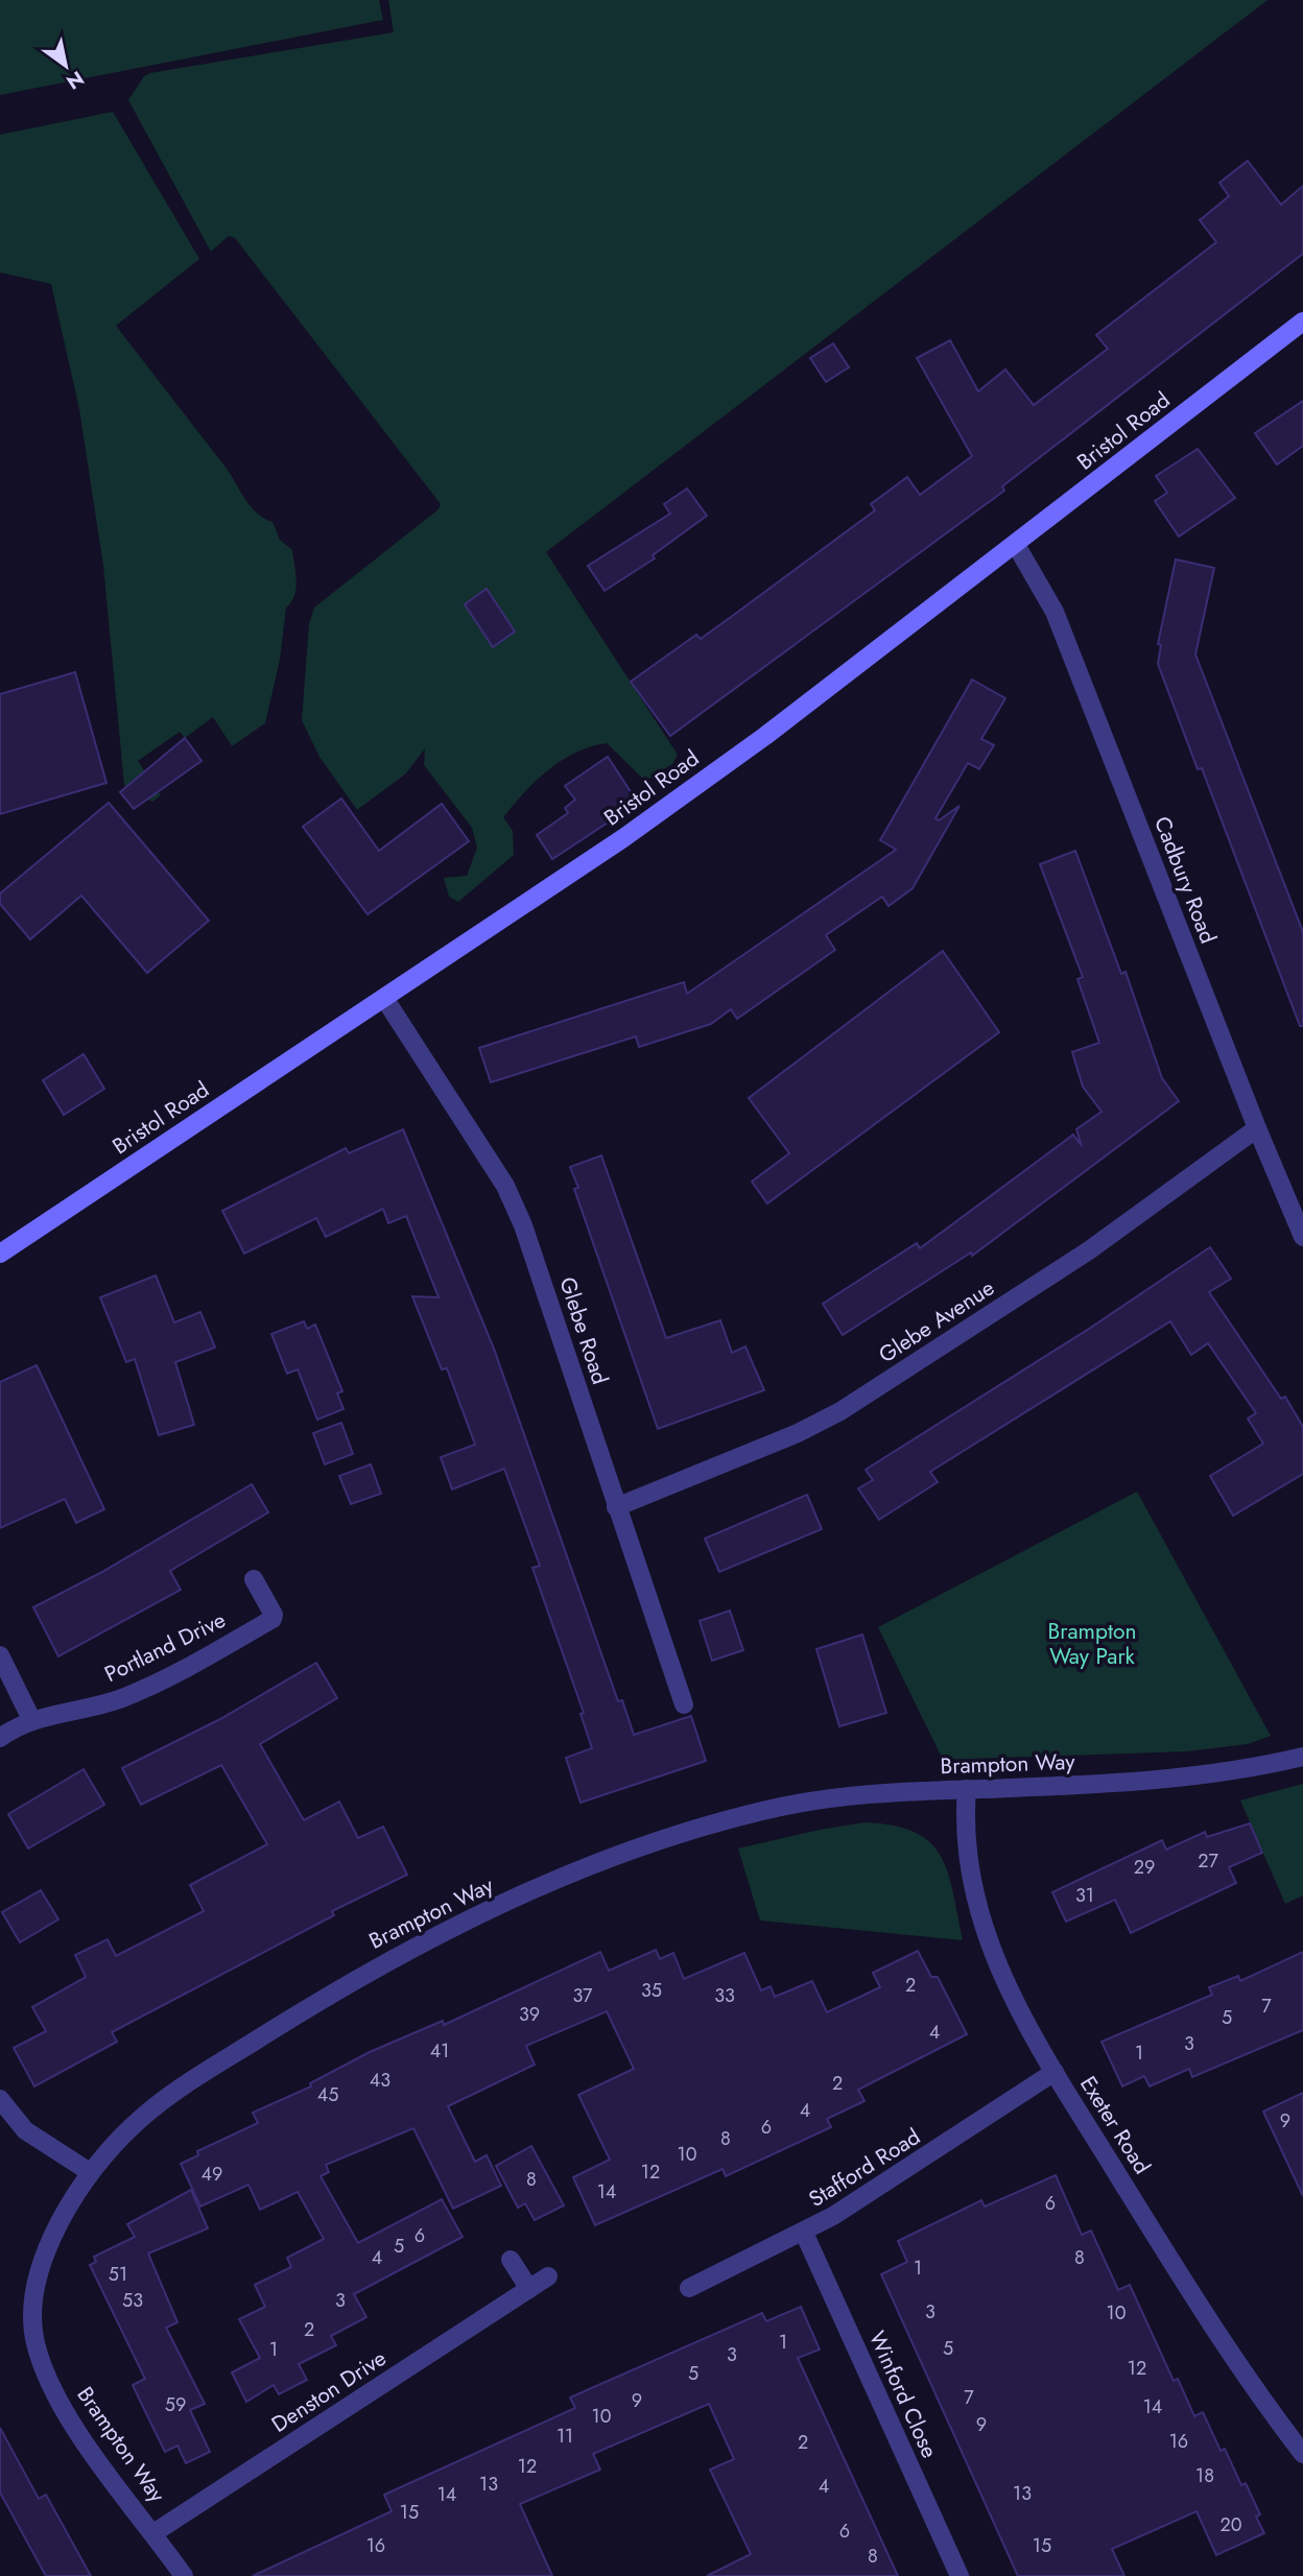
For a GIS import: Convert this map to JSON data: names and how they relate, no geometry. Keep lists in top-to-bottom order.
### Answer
{
  "streets": {
    "main road": ["Bristol Road"],
    "street": [
      "Cadbury Road",
      "Glebe Avenue",
      "Glebe Road",
      "Portland Drive",
      "Brampton Way",
      "Exeter Road",
      "Stafford Road",
      "Denston Drive",
      "Winford Close"
    ]
  },
  "crossings": [
    ["Bristol Road", "Cadbury Road"],
    ["Bristol Road", "Glebe Road"],
    ["Cadbury Road", "Glebe Avenue"],
    ["Glebe Avenue", "Glebe Road"],
    ["Brampton Way", "Exeter Road"],
    ["Brampton Way", "Denston Drive"],
    ["Exeter Road", "Stafford Road"],
    ["Stafford Road", "Winford Close"]
  ],
  "parks": ["Brampton Way Park"],
  "house_numbers": [
    "27",
    "29",
    "31",
    "2",
    "35",
    "37",
    "33",
    "7",
    "39",
    "5",
    "4",
    "3",
    "41",
    "1",
    "43",
    "2",
    "45",
    "4",
    "9",
    "6",
    "8",
    "10",
    "12",
    "49",
    "8",
    "14",
    "6",
    "6",
    "5",
    "4",
    "8",
    "1",
    "51",
    "53",
    "3",
    "3",
    "10",
    "2",
    "1",
    "5",
    "1",
    "3",
    "12",
    "5",
    "7",
    "9",
    "59",
    "14",
    "10",
    "9",
    "11",
    "16",
    "2",
    "12",
    "18",
    "13",
    "4",
    "13",
    "14",
    "15",
    "20",
    "6",
    "16",
    "15",
    "8"
  ],
  "north": "bottom right"
}
